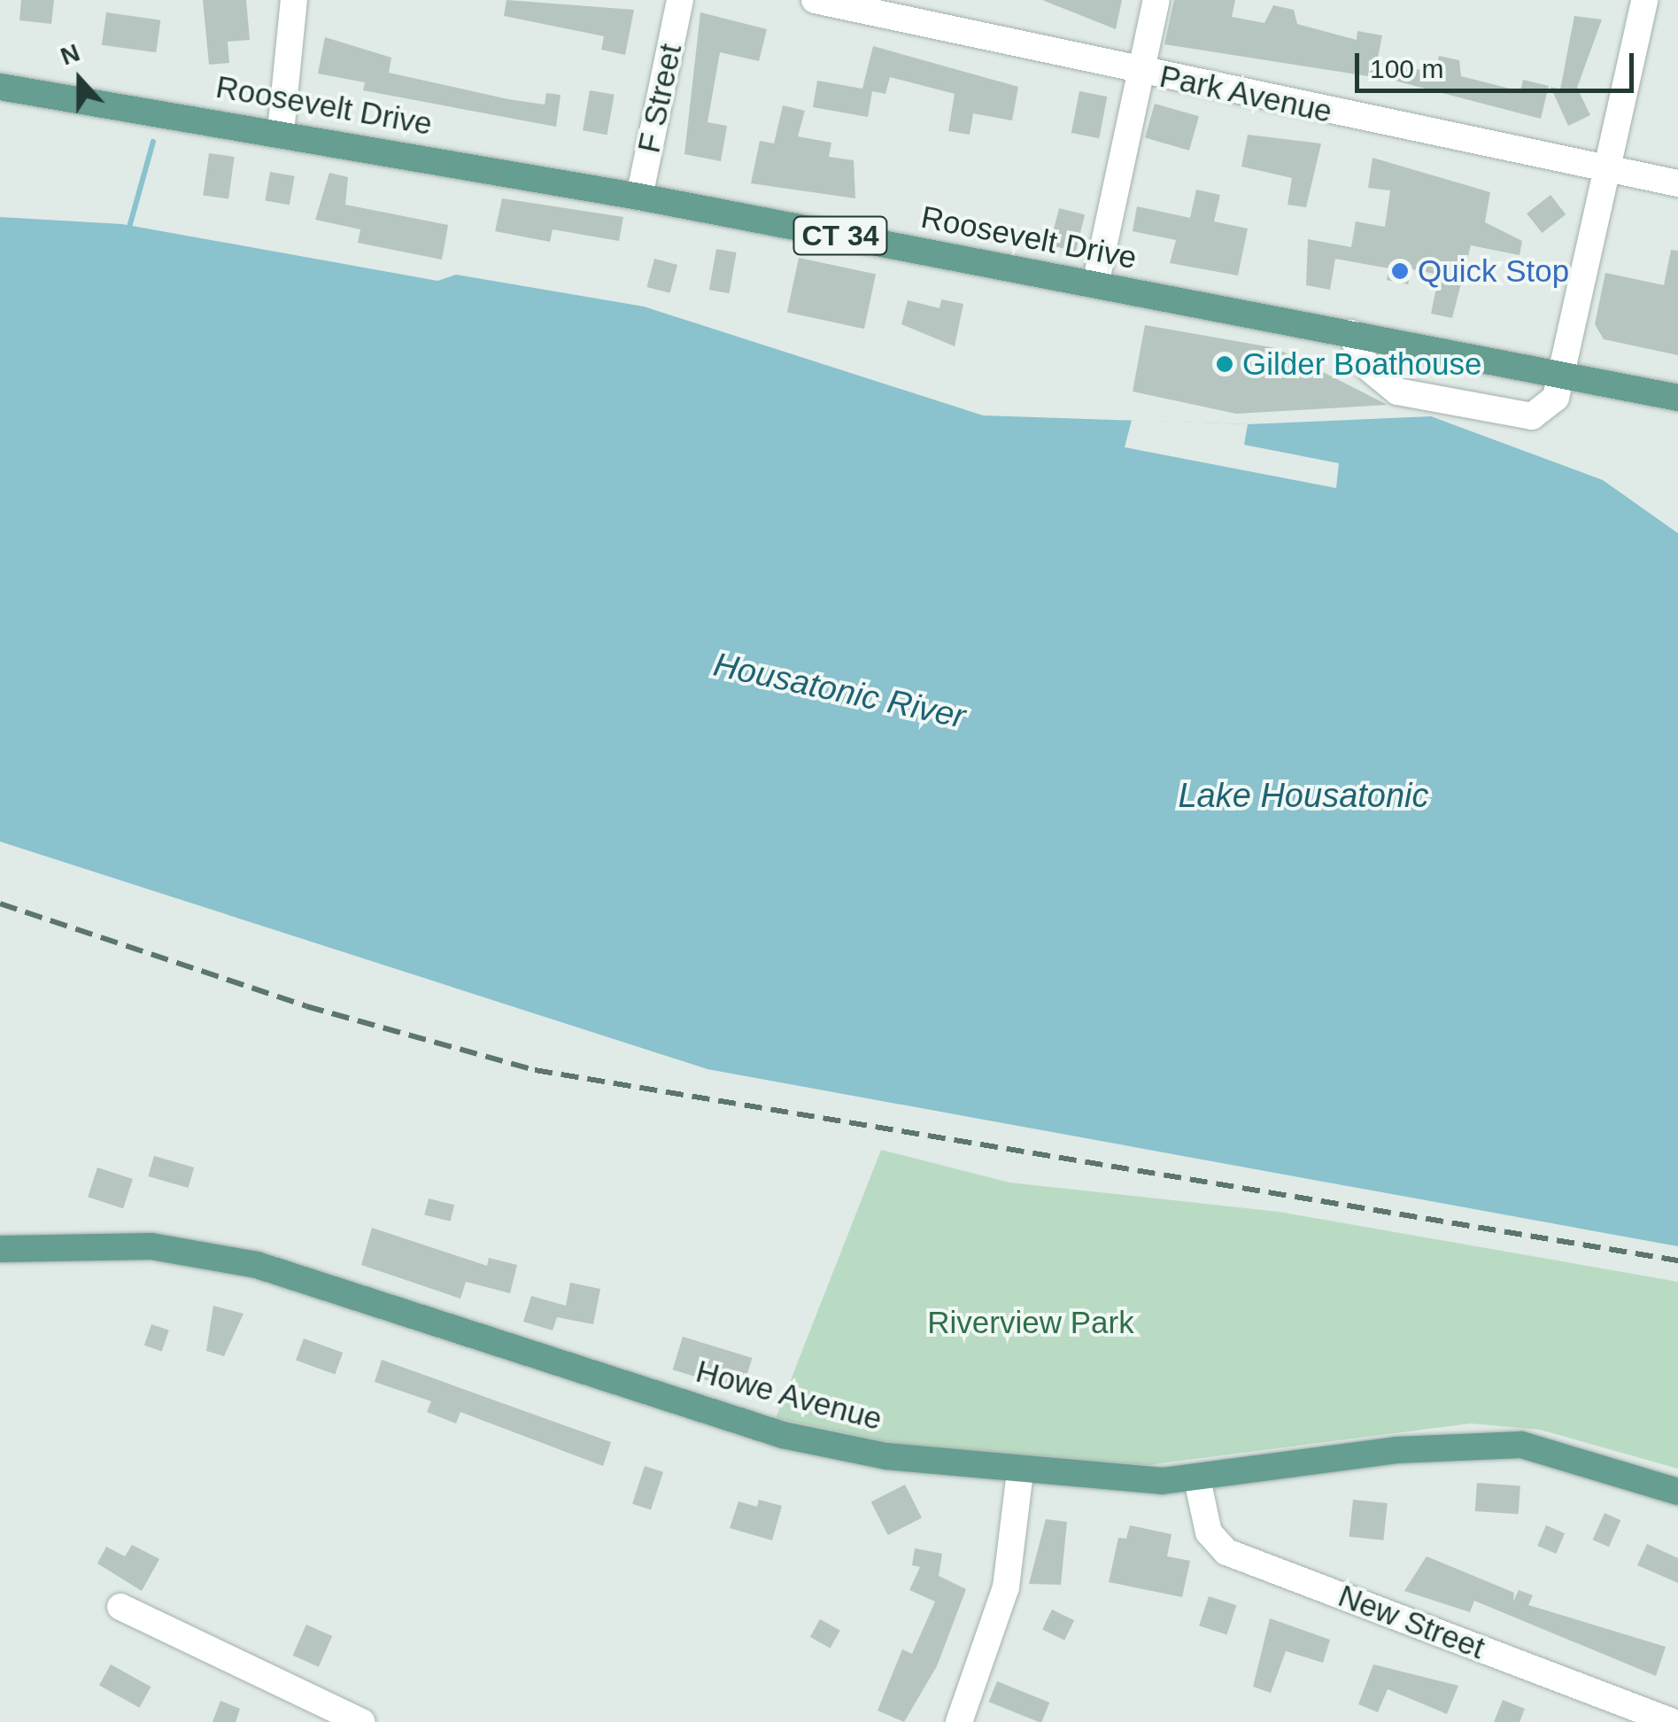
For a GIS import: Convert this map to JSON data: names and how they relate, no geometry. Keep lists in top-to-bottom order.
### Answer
{
  "streets": {
    "main road": ["Roosevelt Drive", "CT 34", "Howe Avenue"],
    "street": ["Park Avenue", "F Street", "New Street"]
  },
  "crossings": [
    ["F Street", "Roosevelt Drive"],
    ["Howe Avenue", "New Street"]
  ],
  "water": ["Housatonic River", "Lake Housatonic"],
  "parks": ["Riverview Park"],
  "places": ["Quick Stop", "Gilder Boathouse"],
  "scale_bar": "100 m",
  "north": "top"
}
